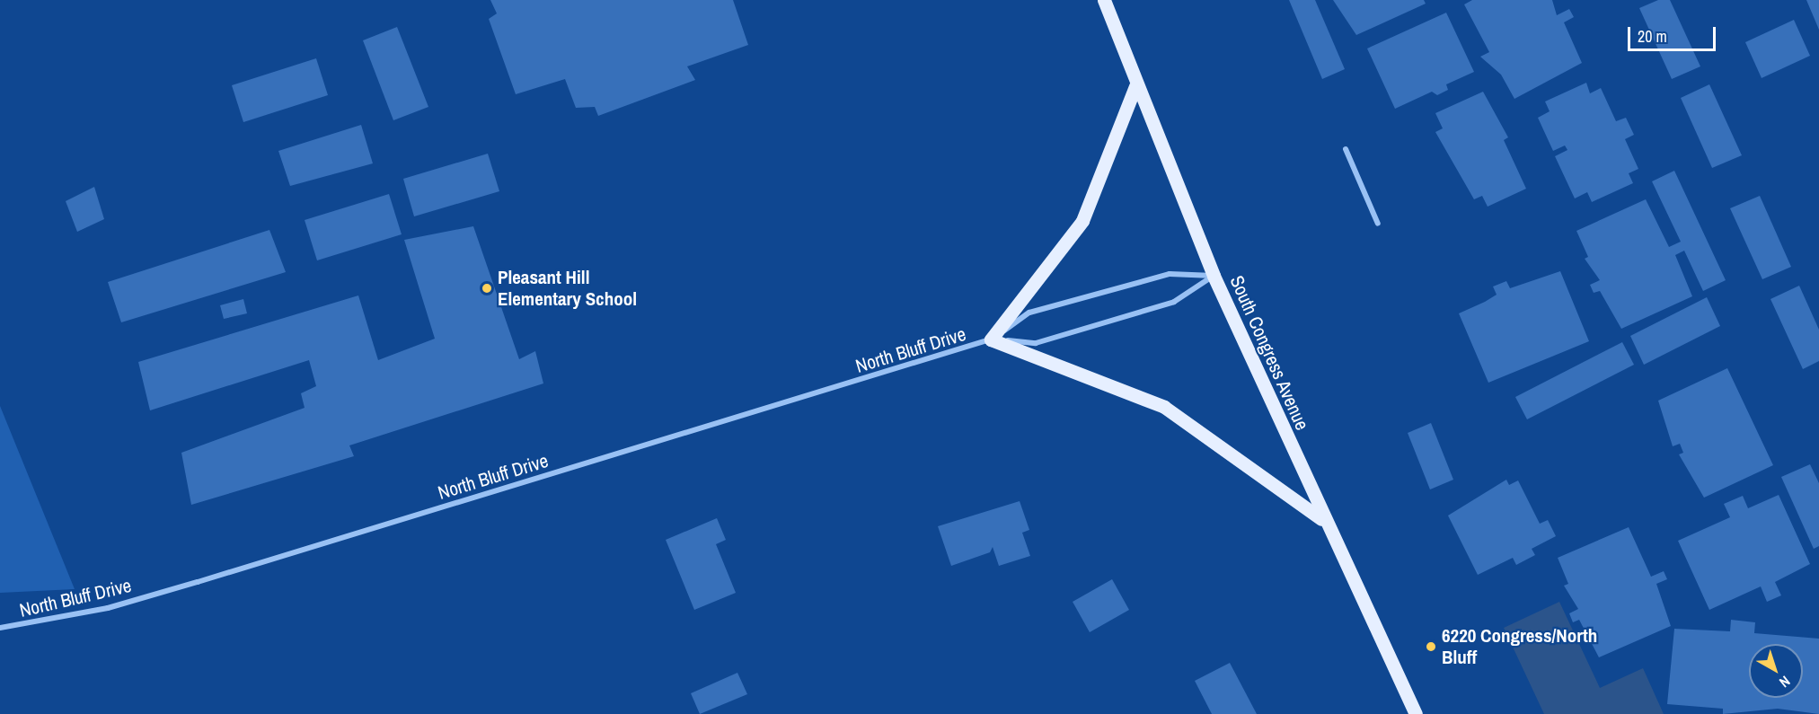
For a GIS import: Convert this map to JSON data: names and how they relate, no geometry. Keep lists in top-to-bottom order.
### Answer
{
  "streets": {
    "main road": ["South Congress Avenue"],
    "street": ["North Bluff Drive"]
  },
  "crossings": [
    ["North Bluff Drive", "South Congress Avenue"]
  ],
  "places": ["Pleasant Hill Elementary School", "6220 Congress/North Bluff"],
  "scale_bar": "20 m",
  "north": "bottom right"
}
